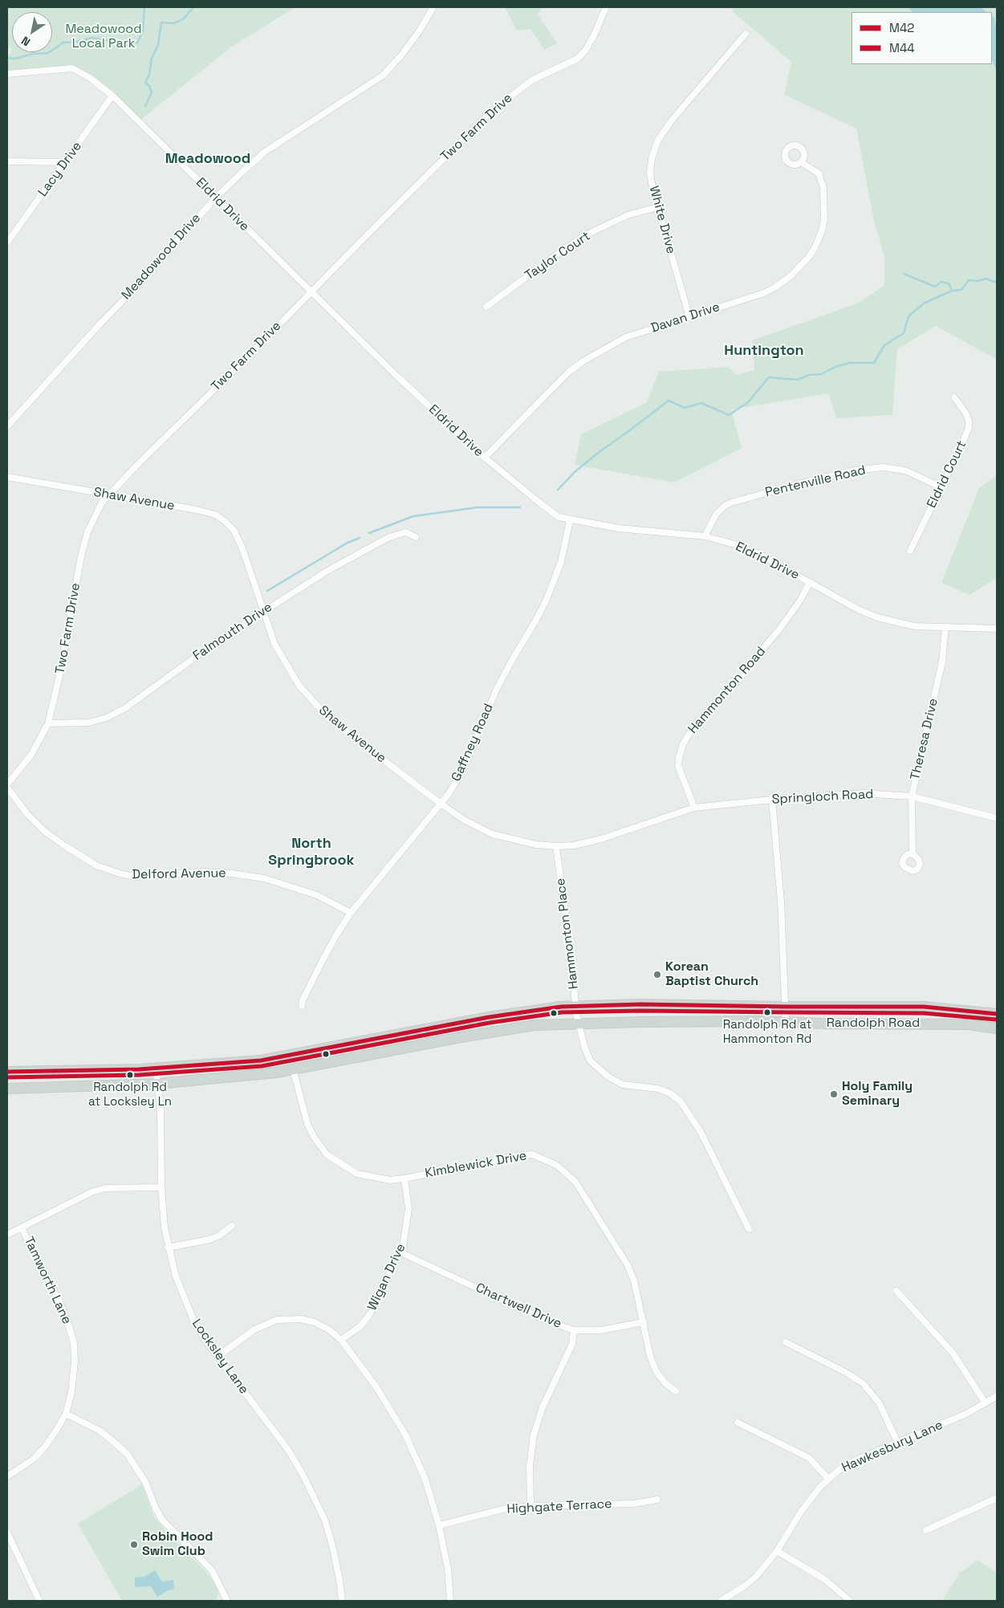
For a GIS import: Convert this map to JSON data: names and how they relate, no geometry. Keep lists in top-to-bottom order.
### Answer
{
  "streets": {
    "main road": ["Randolph Road"],
    "street": [
      "Two Farm Drive",
      "Lacy Drive",
      "Eldrid Drive",
      "White Drive",
      "Taylor Court",
      "Meadowood Drive",
      "Davan Drive",
      "Eldrid Court",
      "Pentenville Road",
      "Shaw Avenue",
      "Falmouth Drive",
      "Hammonton Road",
      "Theresa Drive",
      "Gaffney Road",
      "Springloch Road",
      "Delford Avenue",
      "Hammonton Place",
      "Kimblewick Drive",
      "Wigan Drive",
      "Tamworth Lane",
      "Chartwell Drive",
      "Locksley Lane",
      "Hawkesbury Lane",
      "Highgate Terrace"
    ]
  },
  "crossings": [
    ["Two Farm Drive", "Eldrid Drive"],
    ["Two Farm Drive", "Shaw Avenue"],
    ["Two Farm Drive", "Falmouth Drive"],
    ["Lacy Drive", "Eldrid Drive"],
    ["Eldrid Drive", "Meadowood Drive"],
    ["Eldrid Drive", "Davan Drive"],
    ["Eldrid Drive", "Pentenville Road"],
    ["Eldrid Drive", "Hammonton Road"],
    ["Eldrid Drive", "Theresa Drive"],
    ["Eldrid Drive", "Gaffney Road"],
    ["White Drive", "Taylor Court"],
    ["White Drive", "Davan Drive"],
    ["Eldrid Court", "Pentenville Road"],
    ["Shaw Avenue", "Falmouth Drive"],
    ["Shaw Avenue", "Hammonton Road"],
    ["Shaw Avenue", "Gaffney Road"],
    ["Shaw Avenue", "Springloch Road"],
    ["Shaw Avenue", "Hammonton Place"],
    ["Hammonton Road", "Springloch Road"],
    ["Theresa Drive", "Springloch Road"],
    ["Gaffney Road", "Delford Avenue"],
    ["Hammonton Place", "Randolph Road"],
    ["Randolph Road", "Kimblewick Drive"],
    ["Randolph Road", "Locksley Lane"],
    ["Kimblewick Drive", "Wigan Drive"],
    ["Kimblewick Drive", "Chartwell Drive"],
    ["Wigan Drive", "Chartwell Drive"]
  ],
  "districts": ["Meadowood", "Huntington", "North Springbrook"],
  "parks": ["Meadowood Local Park"],
  "places": [
    "Korean Baptist Church",
    "Randolph Rd at Hammonton Rd",
    "Randolph Rd at Locksley Ln",
    "Holy Family Seminary",
    "Robin Hood Swim Club"
  ],
  "lines": ["transit line M42", "transit line M44"],
  "legend": ["M42", "M44"],
  "north": "bottom left"
}
